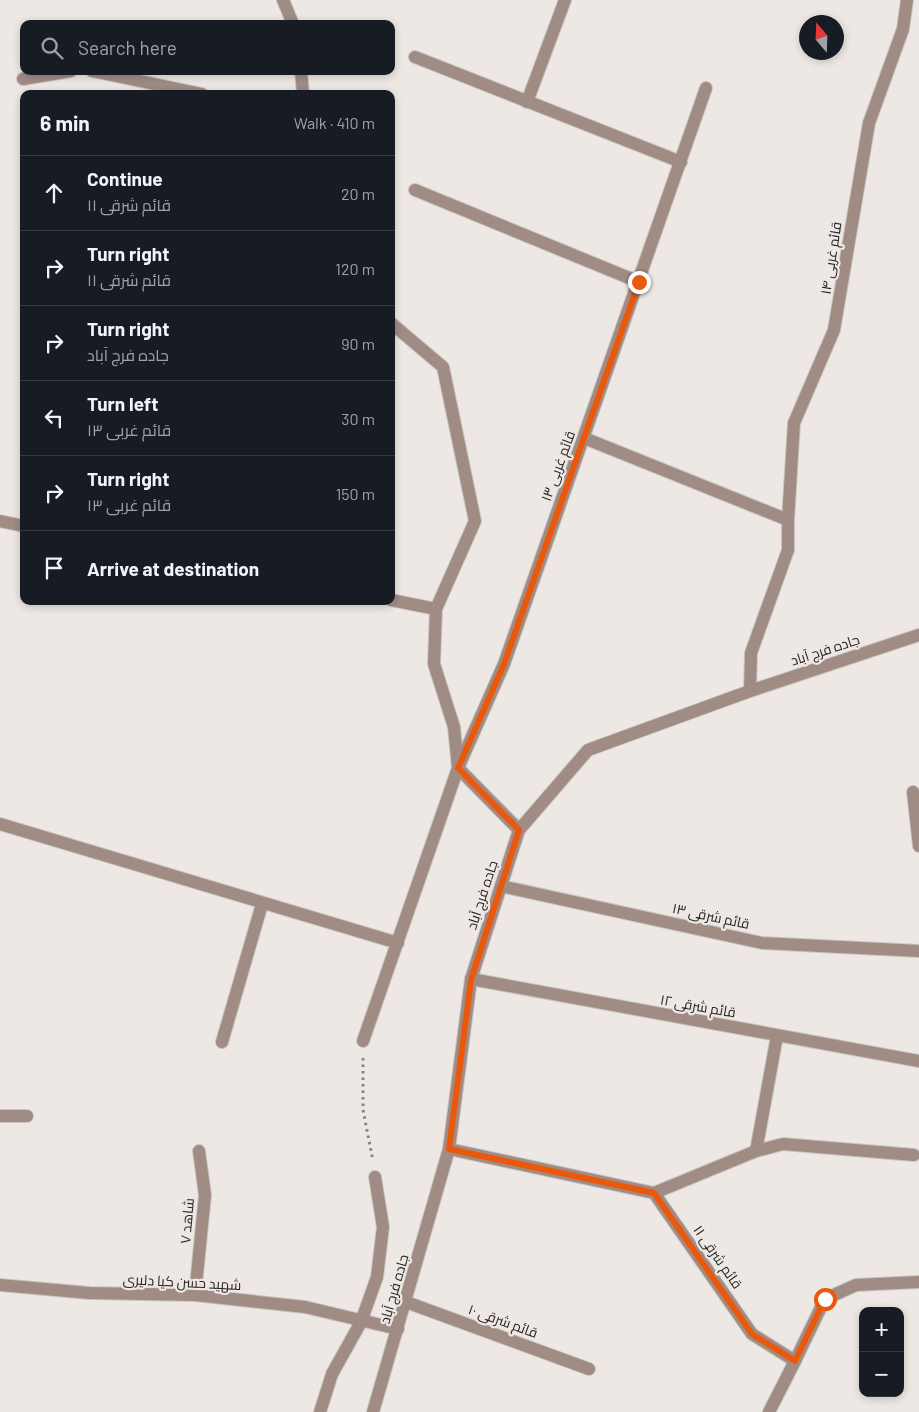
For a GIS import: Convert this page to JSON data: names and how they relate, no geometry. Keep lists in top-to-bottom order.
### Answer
{
  "streets": {
    "street": [
      "قائم غربی ۱۴",
      "قائم غربی ۱۳",
      "جاده فرج آباد",
      "قائم شرقی ۱۳",
      "قائم شرقی ۱۲",
      "شاهد ۷",
      "قائم شرقی ۱۱",
      "شهید حسن کیا دلیری",
      "قائم شرقی ۱۰"
    ]
  },
  "crossings": [
    ["قائم غربی ۱۴", "جاده فرج آباد"],
    ["جاده فرج آباد", "قائم شرقی ۱۳"],
    ["جاده فرج آباد", "قائم شرقی ۱۲"],
    ["جاده فرج آباد", "شهید حسن کیا دلیری"],
    ["جاده فرج آباد", "قائم شرقی ۱۰"],
    ["شاهد ۷", "شهید حسن کیا دلیری"]
  ],
  "north": "top",
  "page": {
    "search": "Search here",
    "heading": ["6 min", "Walk · 410 m"],
    "list": [
      ["Continue", "قائم شرقی ۱۱", "20 m"],
      ["Turn right", "قائم شرقی ۱۱", "120 m"],
      ["Turn right", "جاده فرج آباد", "90 m"],
      ["Turn left", "قائم غربی ۱۳", "30 m"],
      ["Turn right", "قائم غربی ۱۳", "150 m"],
      "Arrive at destination"
    ],
    "map_buttons": ["+", "−"]
  }
}
